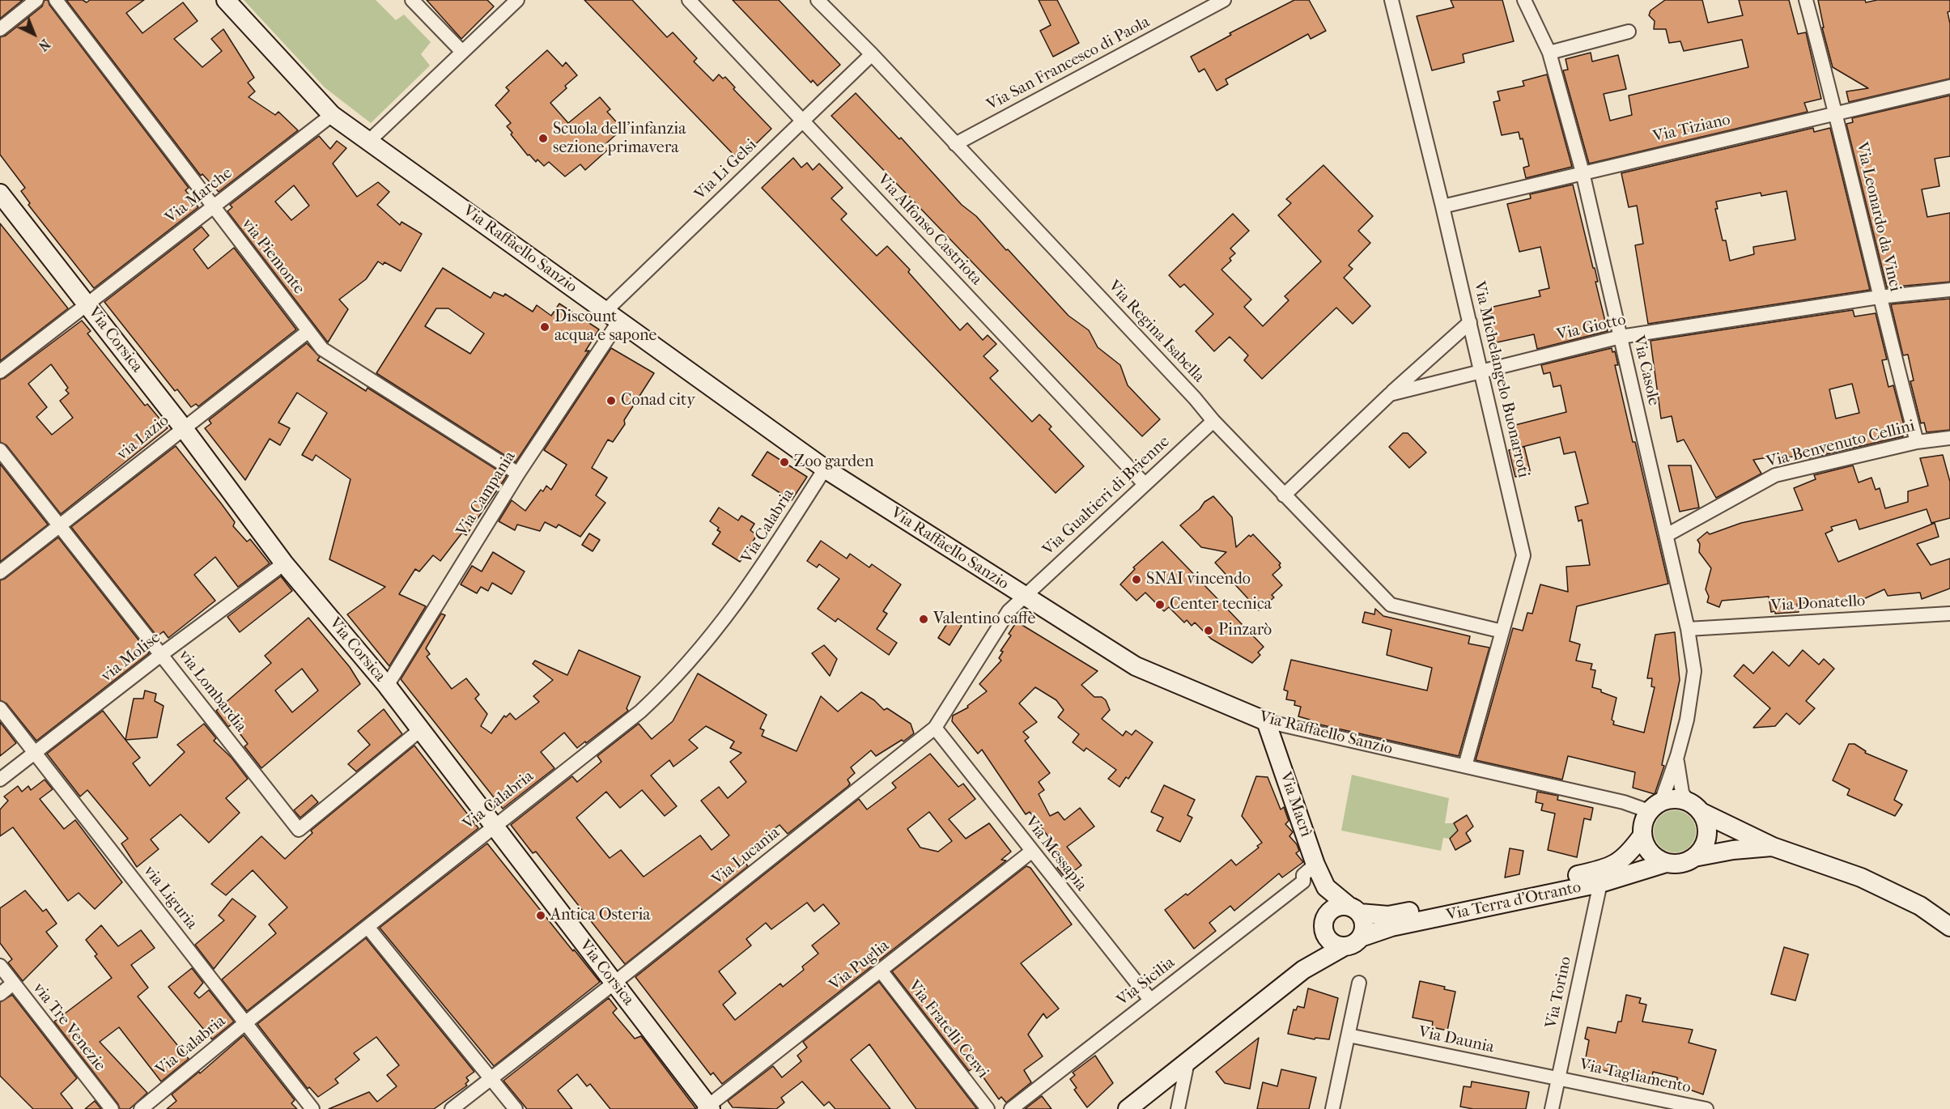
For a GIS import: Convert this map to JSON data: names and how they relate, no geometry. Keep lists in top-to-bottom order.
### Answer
{
  "streets": {
    "street": [
      "Via San Francesco di Paola",
      "Via Tiziano",
      "Via Li Gelsi",
      "Via Marche",
      "Via Leonardo da Vinci",
      "Via Alfonso Castriota",
      "Via Raffaello Sanzio",
      "via Piemonte",
      "Via Giotto",
      "Via Regina Isabella",
      "Via Corsica",
      "Via Casole",
      "Via Michelangelo Buonarroti",
      "via Lazio",
      "Via Benvenuto Cellini",
      "Via Campania",
      "Via Gualtieri di Brienne",
      "Via Calabria",
      "Via Donatello",
      "via Molise",
      "via Lombardia",
      "Via Macrì",
      "Via Messapia",
      "Via Lucania",
      "via Liguria",
      "Via Terra d'Otranto",
      "Via Puglia",
      "Via Sicilia",
      "Via Torino",
      "via Tre Venezie",
      "Via Fratelli Cervi",
      "Via Daunia",
      "Via Tagliamento"
    ]
  },
  "crossings": [
    ["Via San Francesco di Paola", "Via Regina Isabella"],
    ["Via Tiziano", "Via Leonardo da Vinci"],
    ["Via Tiziano", "Via Casole"],
    ["Via Tiziano", "Via Michelangelo Buonarroti"],
    ["Via Li Gelsi", "Via Alfonso Castriota"],
    ["Via Li Gelsi", "Via Raffaello Sanzio"],
    ["Via Li Gelsi", "Via Regina Isabella"],
    ["Via Li Gelsi", "Via Campania"],
    ["Via Marche", "Via Raffaello Sanzio"],
    ["Via Marche", "via Piemonte"],
    ["Via Marche", "Via Corsica"],
    ["Via Leonardo da Vinci", "Via Giotto"],
    ["Via Leonardo da Vinci", "Via Benvenuto Cellini"],
    ["Via Alfonso Castriota", "Via Gualtieri di Brienne"],
    ["Via Raffaello Sanzio", "Via Casole"],
    ["Via Raffaello Sanzio", "Via Michelangelo Buonarroti"],
    ["Via Raffaello Sanzio", "Via Campania"],
    ["Via Raffaello Sanzio", "Via Gualtieri di Brienne"],
    ["Via Raffaello Sanzio", "Via Calabria"],
    ["Via Raffaello Sanzio", "Via Macrì"],
    ["Via Raffaello Sanzio", "Via Lucania"],
    ["Via Raffaello Sanzio", "Via Terra d'Otranto"],
    ["via Piemonte", "via Lazio"],
    ["via Piemonte", "Via Campania"],
    ["Via Giotto", "Via Casole"],
    ["Via Giotto", "Via Michelangelo Buonarroti"],
    ["Via Regina Isabella", "Via Michelangelo Buonarroti"],
    ["Via Regina Isabella", "Via Gualtieri di Brienne"],
    ["Via Corsica", "via Lazio"],
    ["Via Corsica", "Via Campania"],
    ["Via Corsica", "Via Calabria"],
    ["Via Corsica", "via Molise"],
    ["Via Corsica", "via Lombardia"],
    ["Via Corsica", "Via Lucania"],
    ["Via Corsica", "Via Puglia"],
    ["Via Casole", "Via Benvenuto Cellini"],
    ["Via Casole", "Via Donatello"],
    ["Via Casole", "Via Terra d'Otranto"],
    ["via Lazio", "via Lombardia"],
    ["Via Gualtieri di Brienne", "Via Lucania"],
    ["Via Calabria", "via Liguria"],
    ["via Molise", "via Lombardia"],
    ["via Molise", "via Liguria"],
    ["Via Macrì", "Via Terra d'Otranto"],
    ["Via Macrì", "Via Sicilia"],
    ["Via Messapia", "Via Lucania"],
    ["Via Messapia", "Via Puglia"],
    ["Via Messapia", "Via Sicilia"],
    ["Via Terra d'Otranto", "Via Torino"],
    ["Via Puglia", "Via Fratelli Cervi"],
    ["Via Torino", "Via Daunia"],
    ["Via Torino", "Via Tagliamento"],
    ["Via Daunia", "Via Tagliamento"]
  ],
  "places": [
    "Scuola dell'infanzia sezione primavera",
    "Discount acqua e sapone",
    "Conad city",
    "Zoo garden",
    "SNAI vincendo",
    "Center tecnica",
    "Valentino caffè",
    "Pinzarò",
    "Antica Osteria"
  ],
  "north": "bottom right"
}
